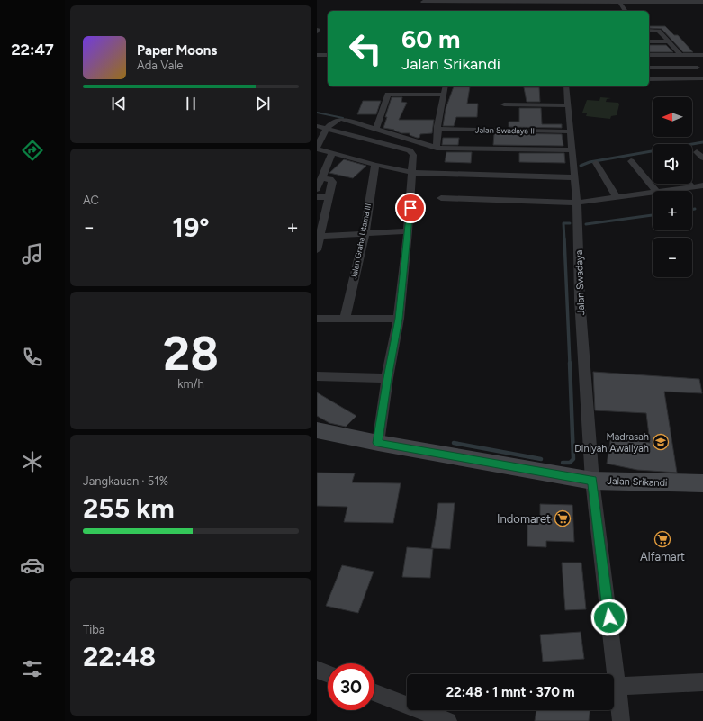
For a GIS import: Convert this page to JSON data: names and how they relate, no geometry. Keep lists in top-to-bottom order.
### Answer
{
  "streets": {
    "main road": ["Jalan Srikandi"],
    "street": ["Jalan Swadaya II", "Jalan Graha Utama III", "Jalan Swadaya"]
  },
  "crossings": [
    ["Jalan Swadaya II", "Jalan Swadaya"],
    ["Jalan Swadaya", "Jalan Srikandi"]
  ],
  "places": {
    "school or university": ["Madrasah Diniyah Awaliyah"],
    "supermarket": ["Indomaret", "Alfamart"]
  },
  "north": "left",
  "page": {
    "tabs": "22:47",
    "turn": ["60 m", "Jalan Srikandi"],
    "song": ["Paper Moons", "Ada Vale"],
    "map_buttons": ["+", "−"],
    "tile": [
      "AC",
      ["28", "km/h"],
      ["Jangkauan · 51%", "255 km"],
      ["Tiba", "22:48"]
    ],
    "heat": ["−", "19°", "+"],
    "limit": "30",
    "trip": "22:48 · 1 mnt · 370 m"
  }
}
